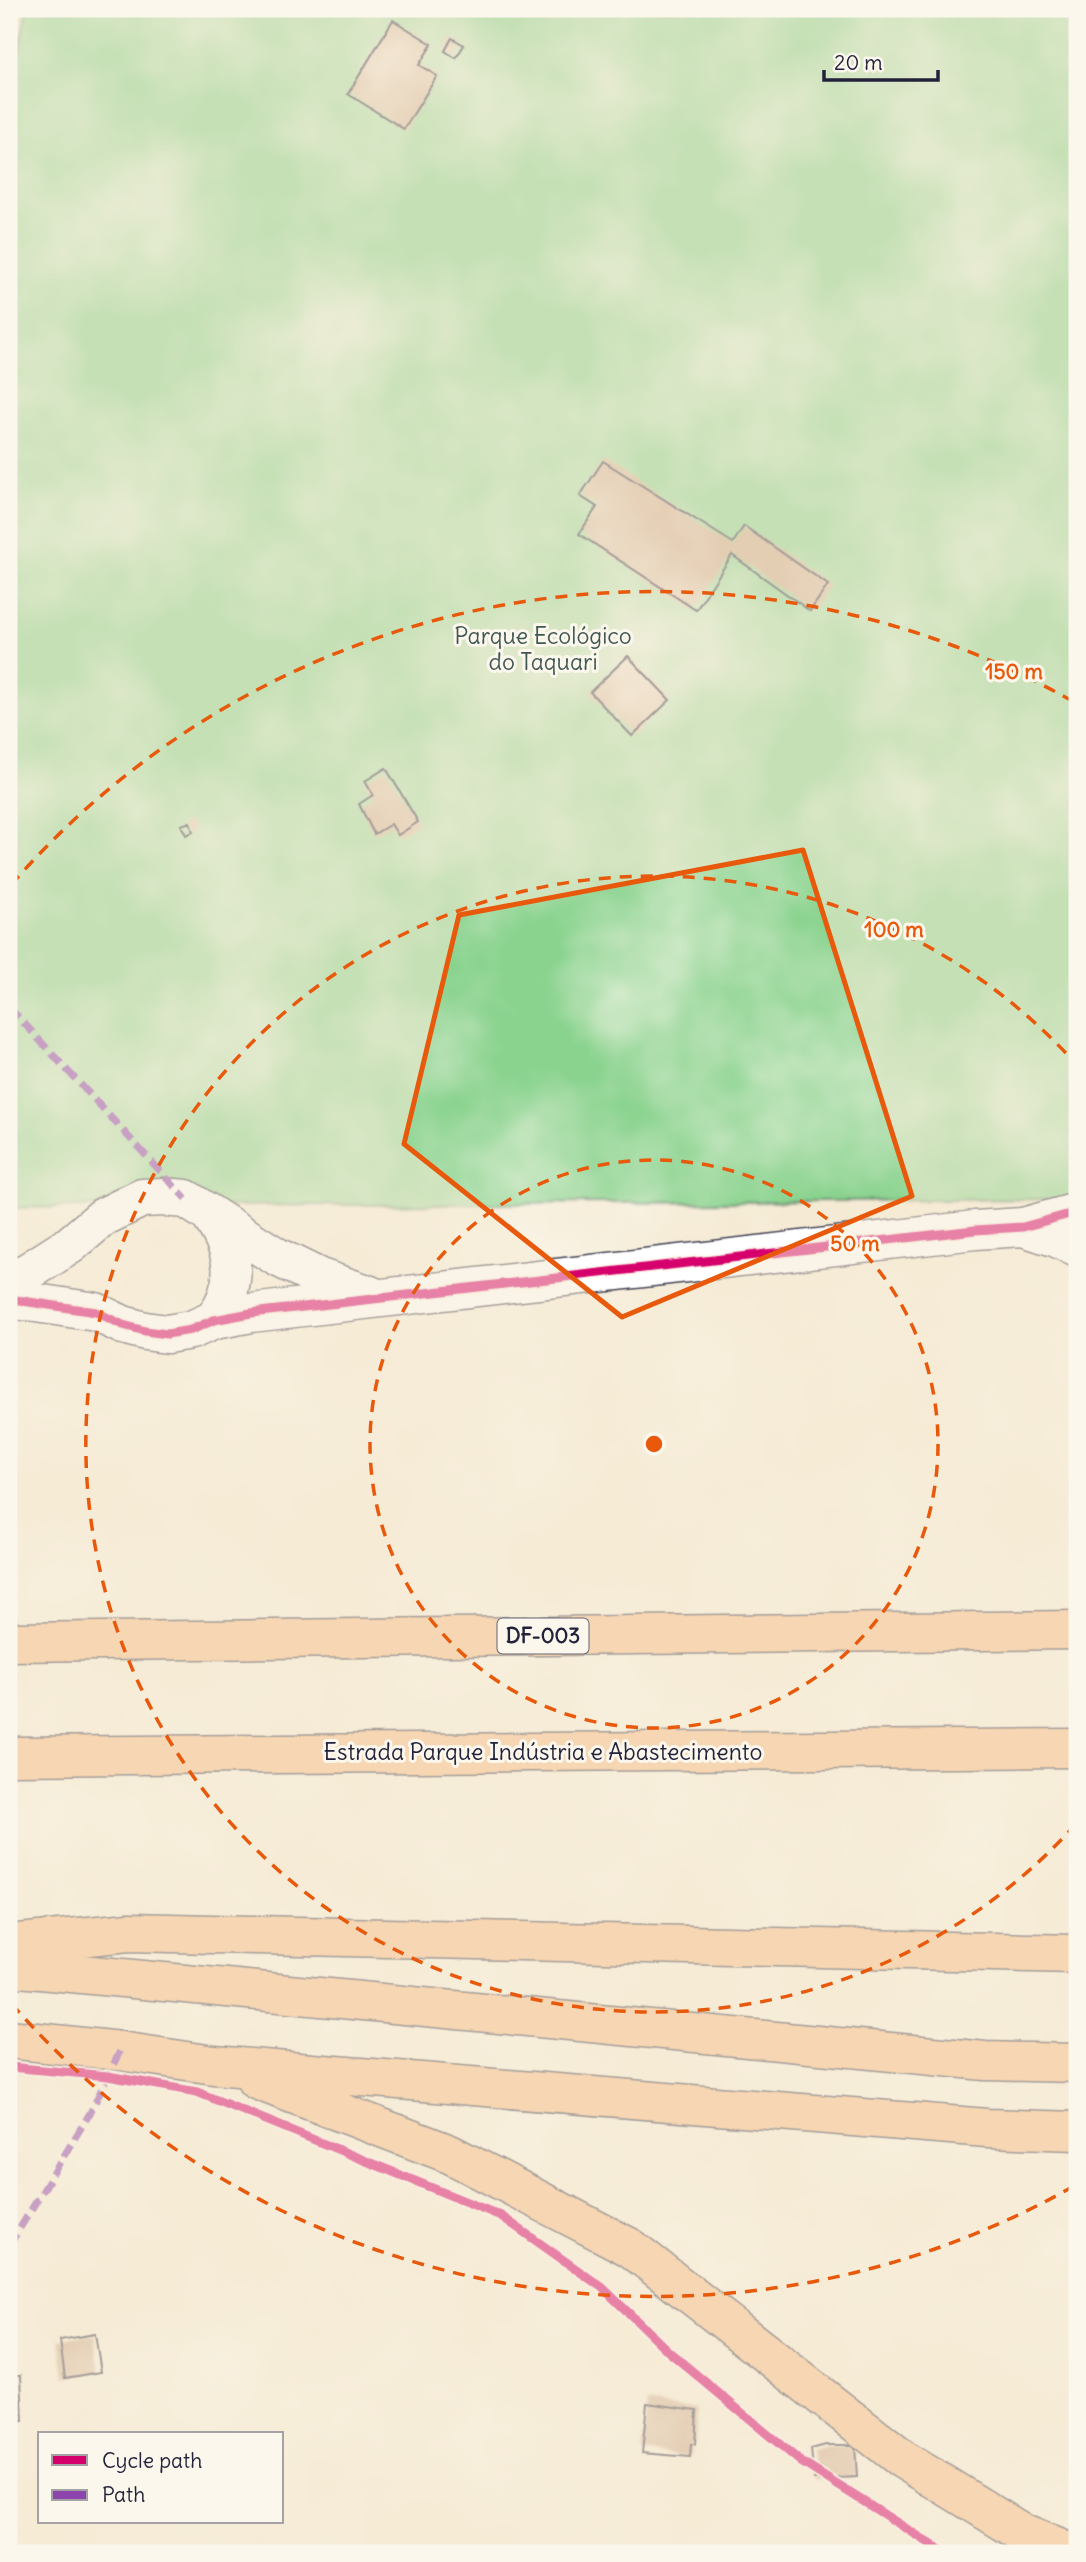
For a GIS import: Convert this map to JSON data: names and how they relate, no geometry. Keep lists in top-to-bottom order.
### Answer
{
  "streets": {
    "main road": ["DF-003", "Estrada Parque Indústria e Abastecimento"]
  },
  "parks": ["Parque Ecológico do Taquari"],
  "legend": ["Cycle path", "Path"],
  "scale_bar": "20 m",
  "rings": ["150 m", "100 m", "50 m"]
}
